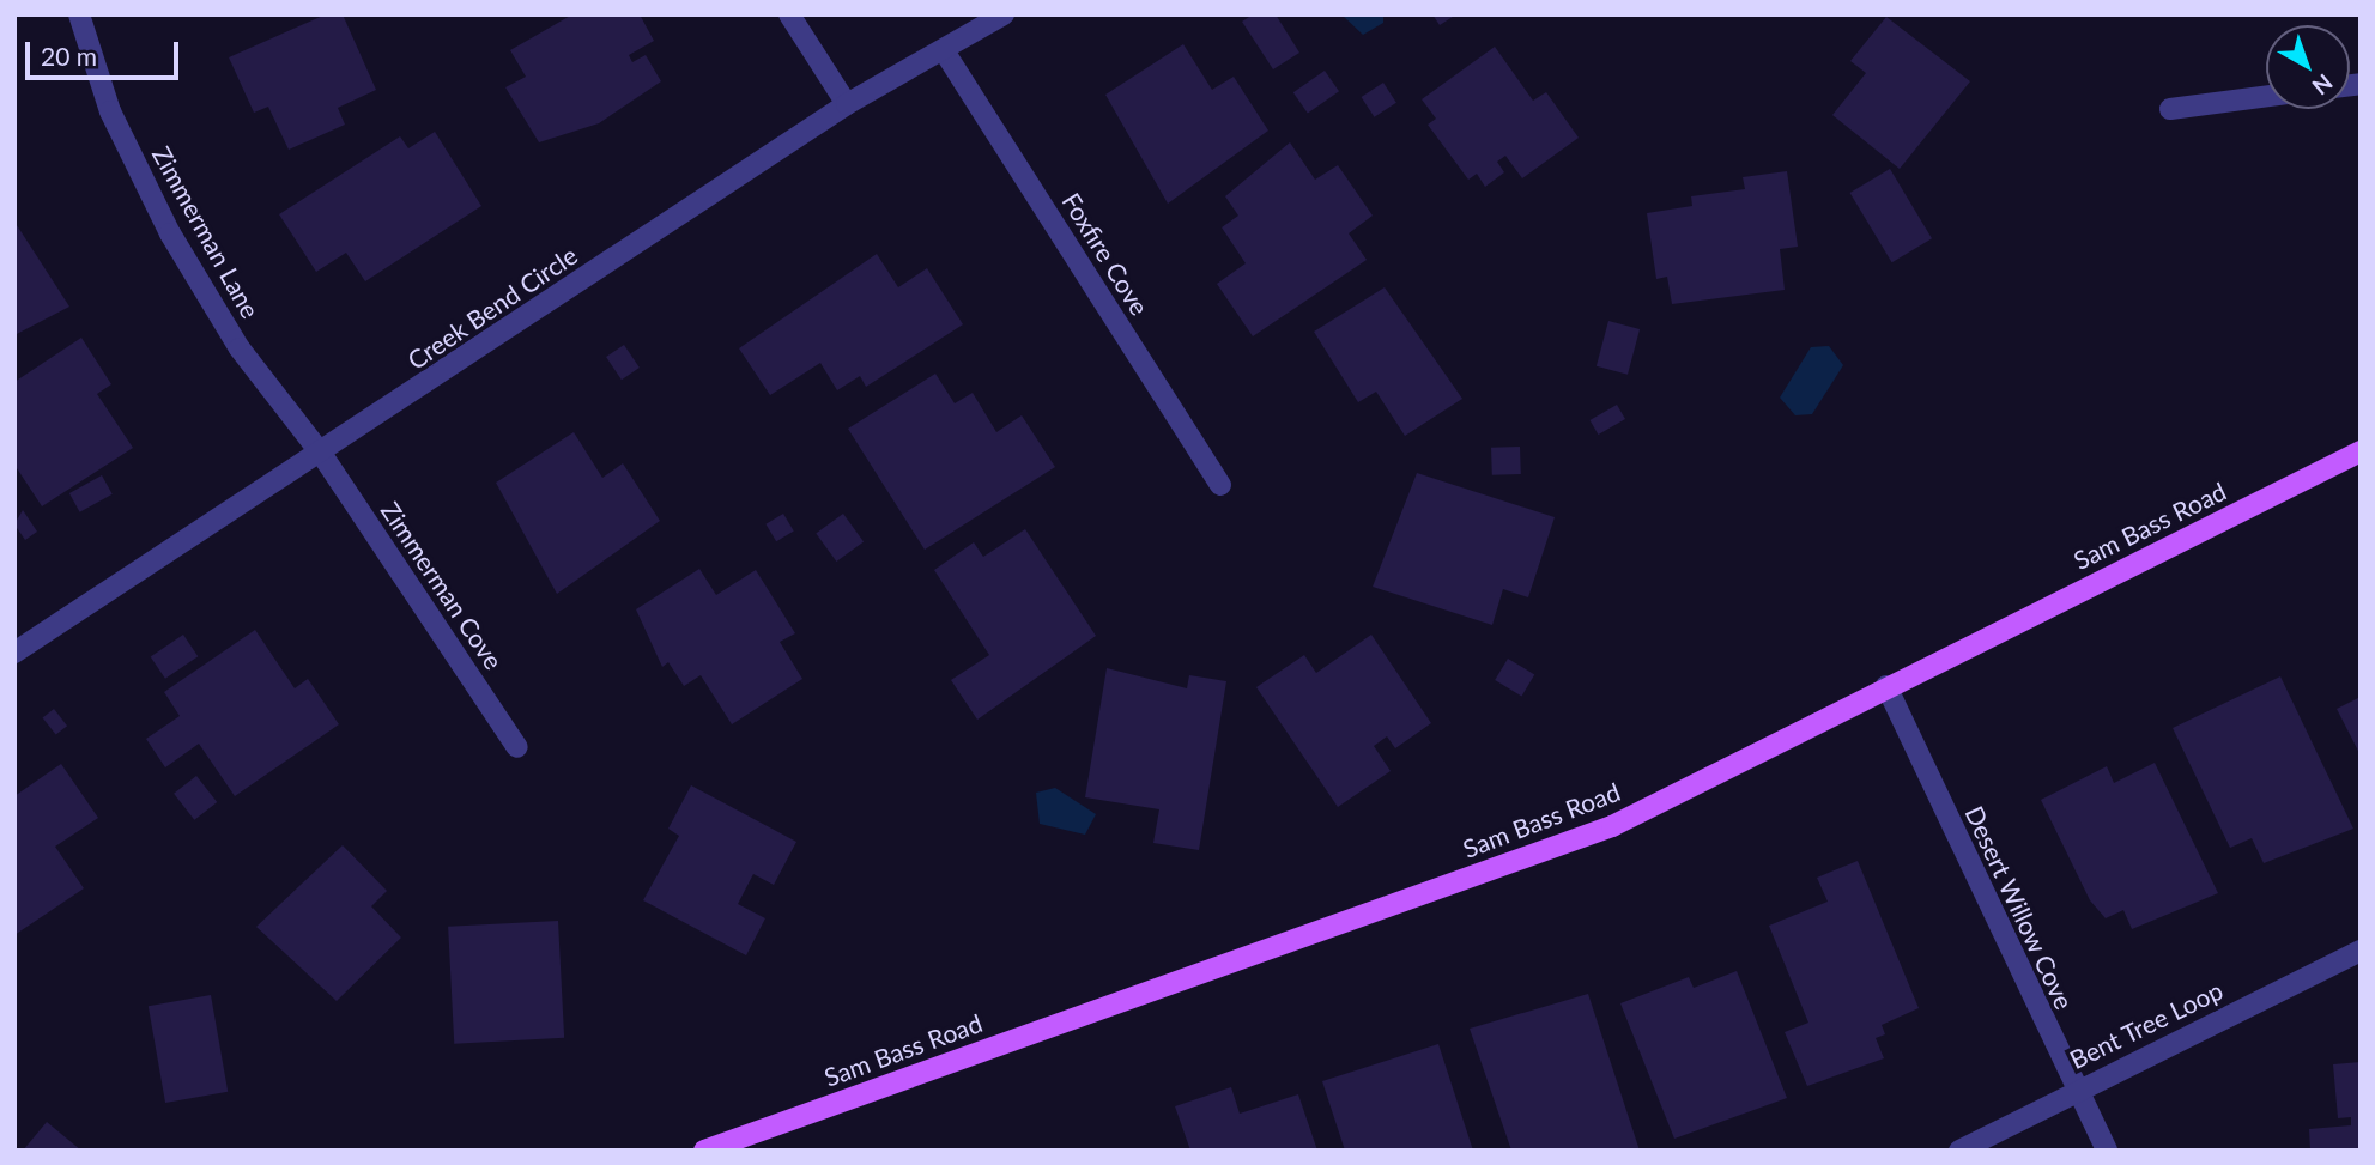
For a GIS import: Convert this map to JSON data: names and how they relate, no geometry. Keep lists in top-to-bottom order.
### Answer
{
  "streets": {
    "main road": ["Sam Bass Road"],
    "street": [
      "Zimmerman Lane",
      "Foxfire Cove",
      "Creek Bend Circle",
      "Zimmerman Cove",
      "Desert Willow Cove",
      "Bent Tree Loop"
    ]
  },
  "crossings": [
    ["Zimmerman Lane", "Creek Bend Circle"],
    ["Zimmerman Lane", "Zimmerman Cove"],
    ["Foxfire Cove", "Creek Bend Circle"],
    ["Creek Bend Circle", "Zimmerman Cove"],
    ["Sam Bass Road", "Desert Willow Cove"],
    ["Desert Willow Cove", "Bent Tree Loop"]
  ],
  "scale_bar": "20 m",
  "north": "bottom right"
}
